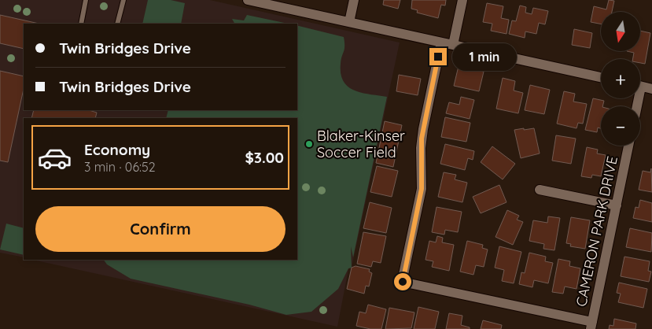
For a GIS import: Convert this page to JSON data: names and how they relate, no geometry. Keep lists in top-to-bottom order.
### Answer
{
  "streets": {
    "street": ["CAMERON PARK DRIVE"]
  },
  "places": ["Blaker-Kinser Soccer Field"],
  "north": "bottom",
  "page": {
    "map_buttons": ["+", "−"],
    "banner": ["Twin Bridges Drive", "Twin Bridges Drive"],
    "bubble": "1 min",
    "list": [
      {
        "name": "Economy",
        "note": "3 min · 06:52",
        "value": "$3.00"
      }
    ],
    "buttons": "Confirm"
  }
}
